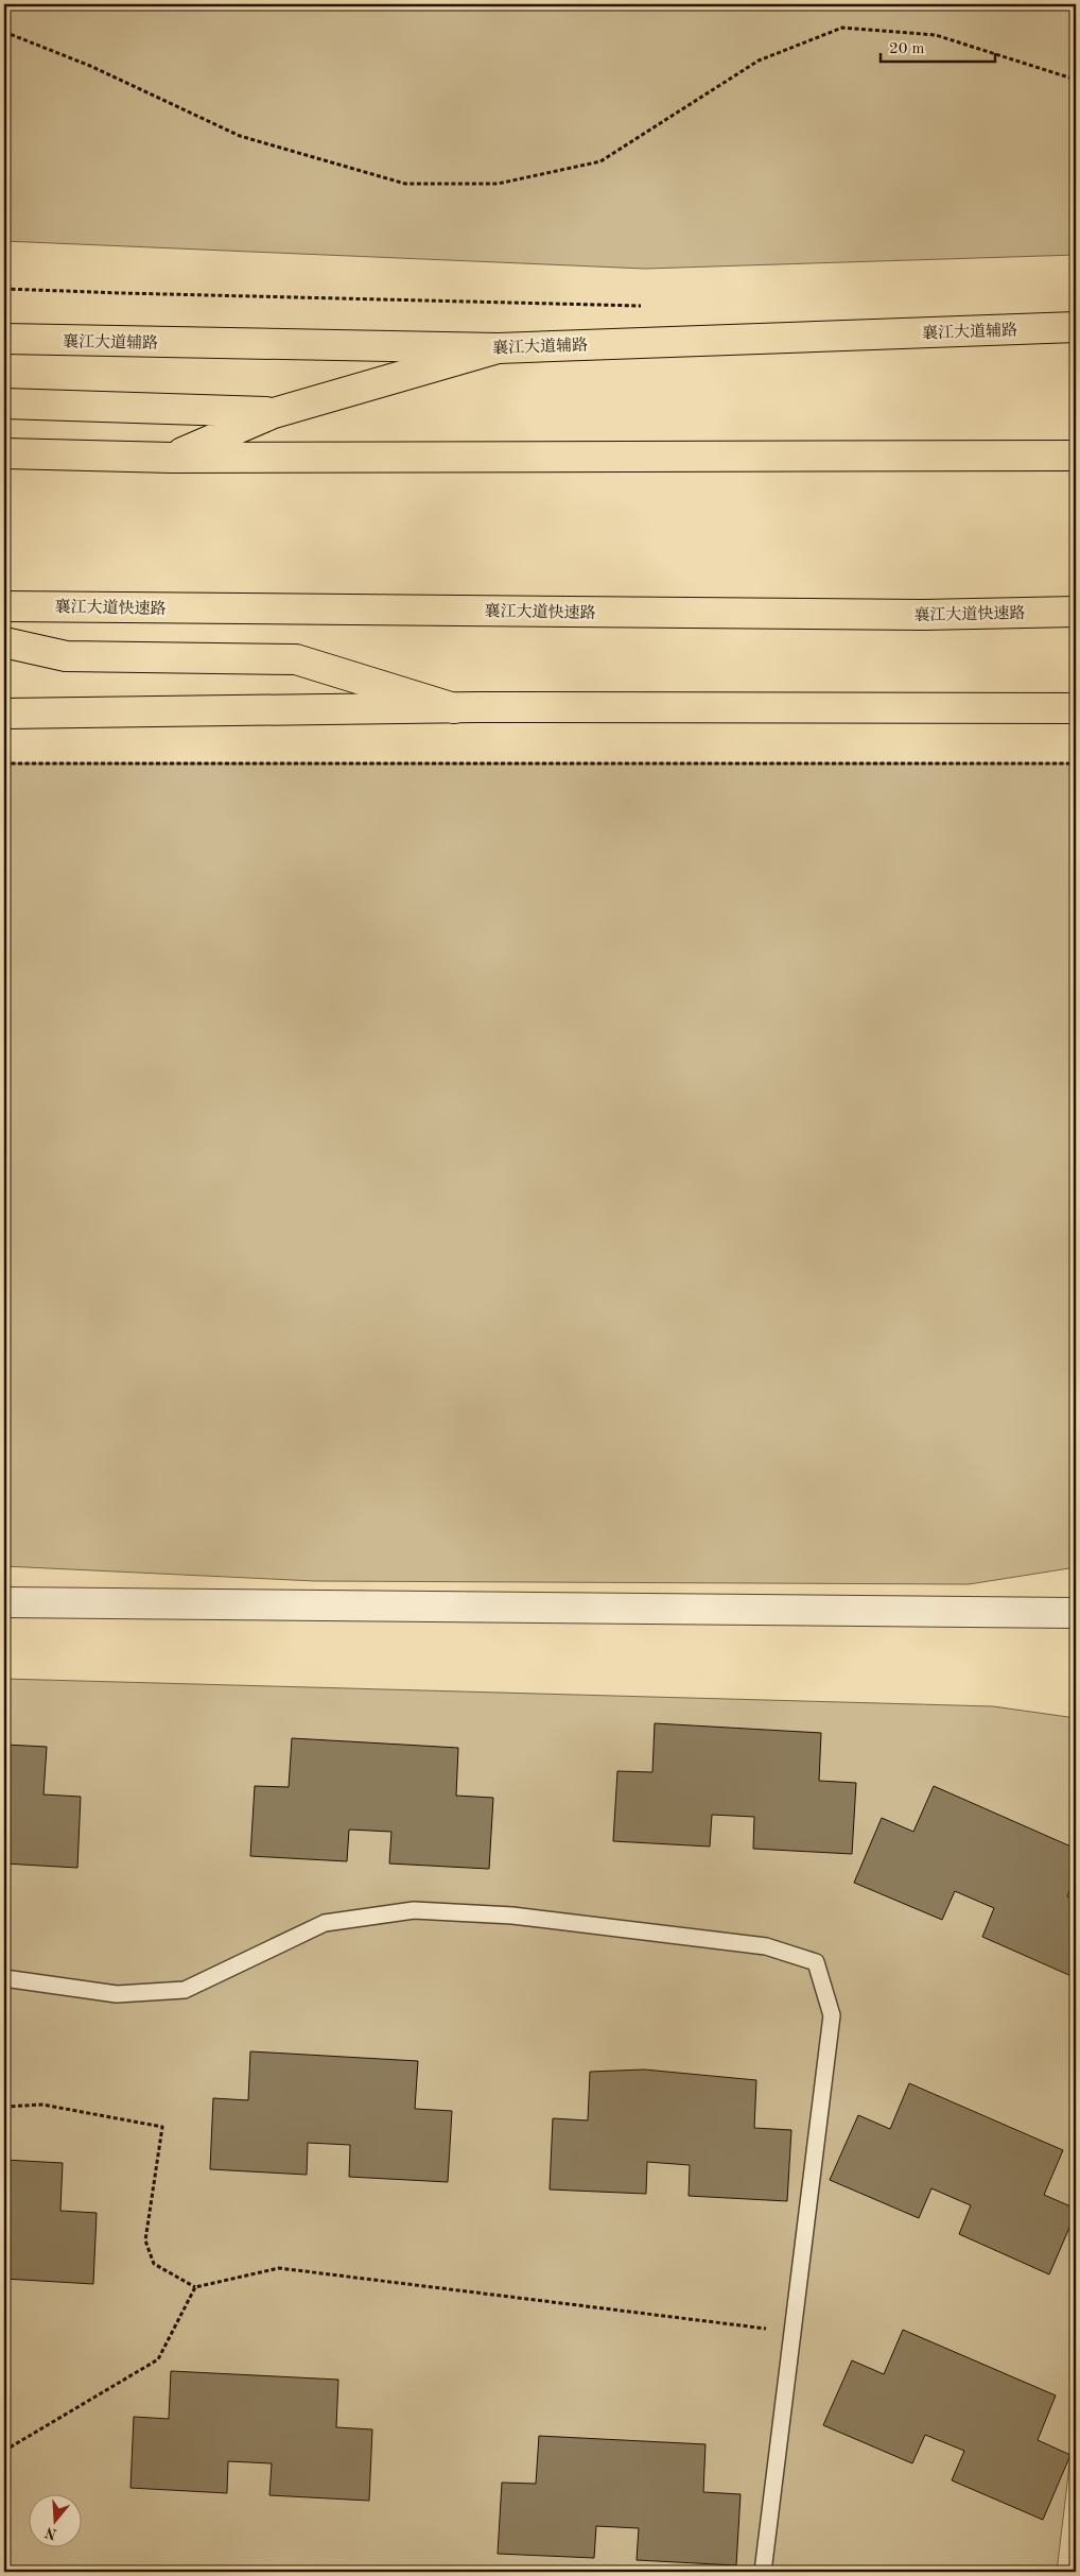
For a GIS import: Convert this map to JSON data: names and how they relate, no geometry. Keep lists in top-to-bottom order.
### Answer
{
  "streets": {
    "main road": ["襄江大道辅路", "襄江大道快速路"]
  },
  "scale_bar": "20 m",
  "north": "bottom"
}
